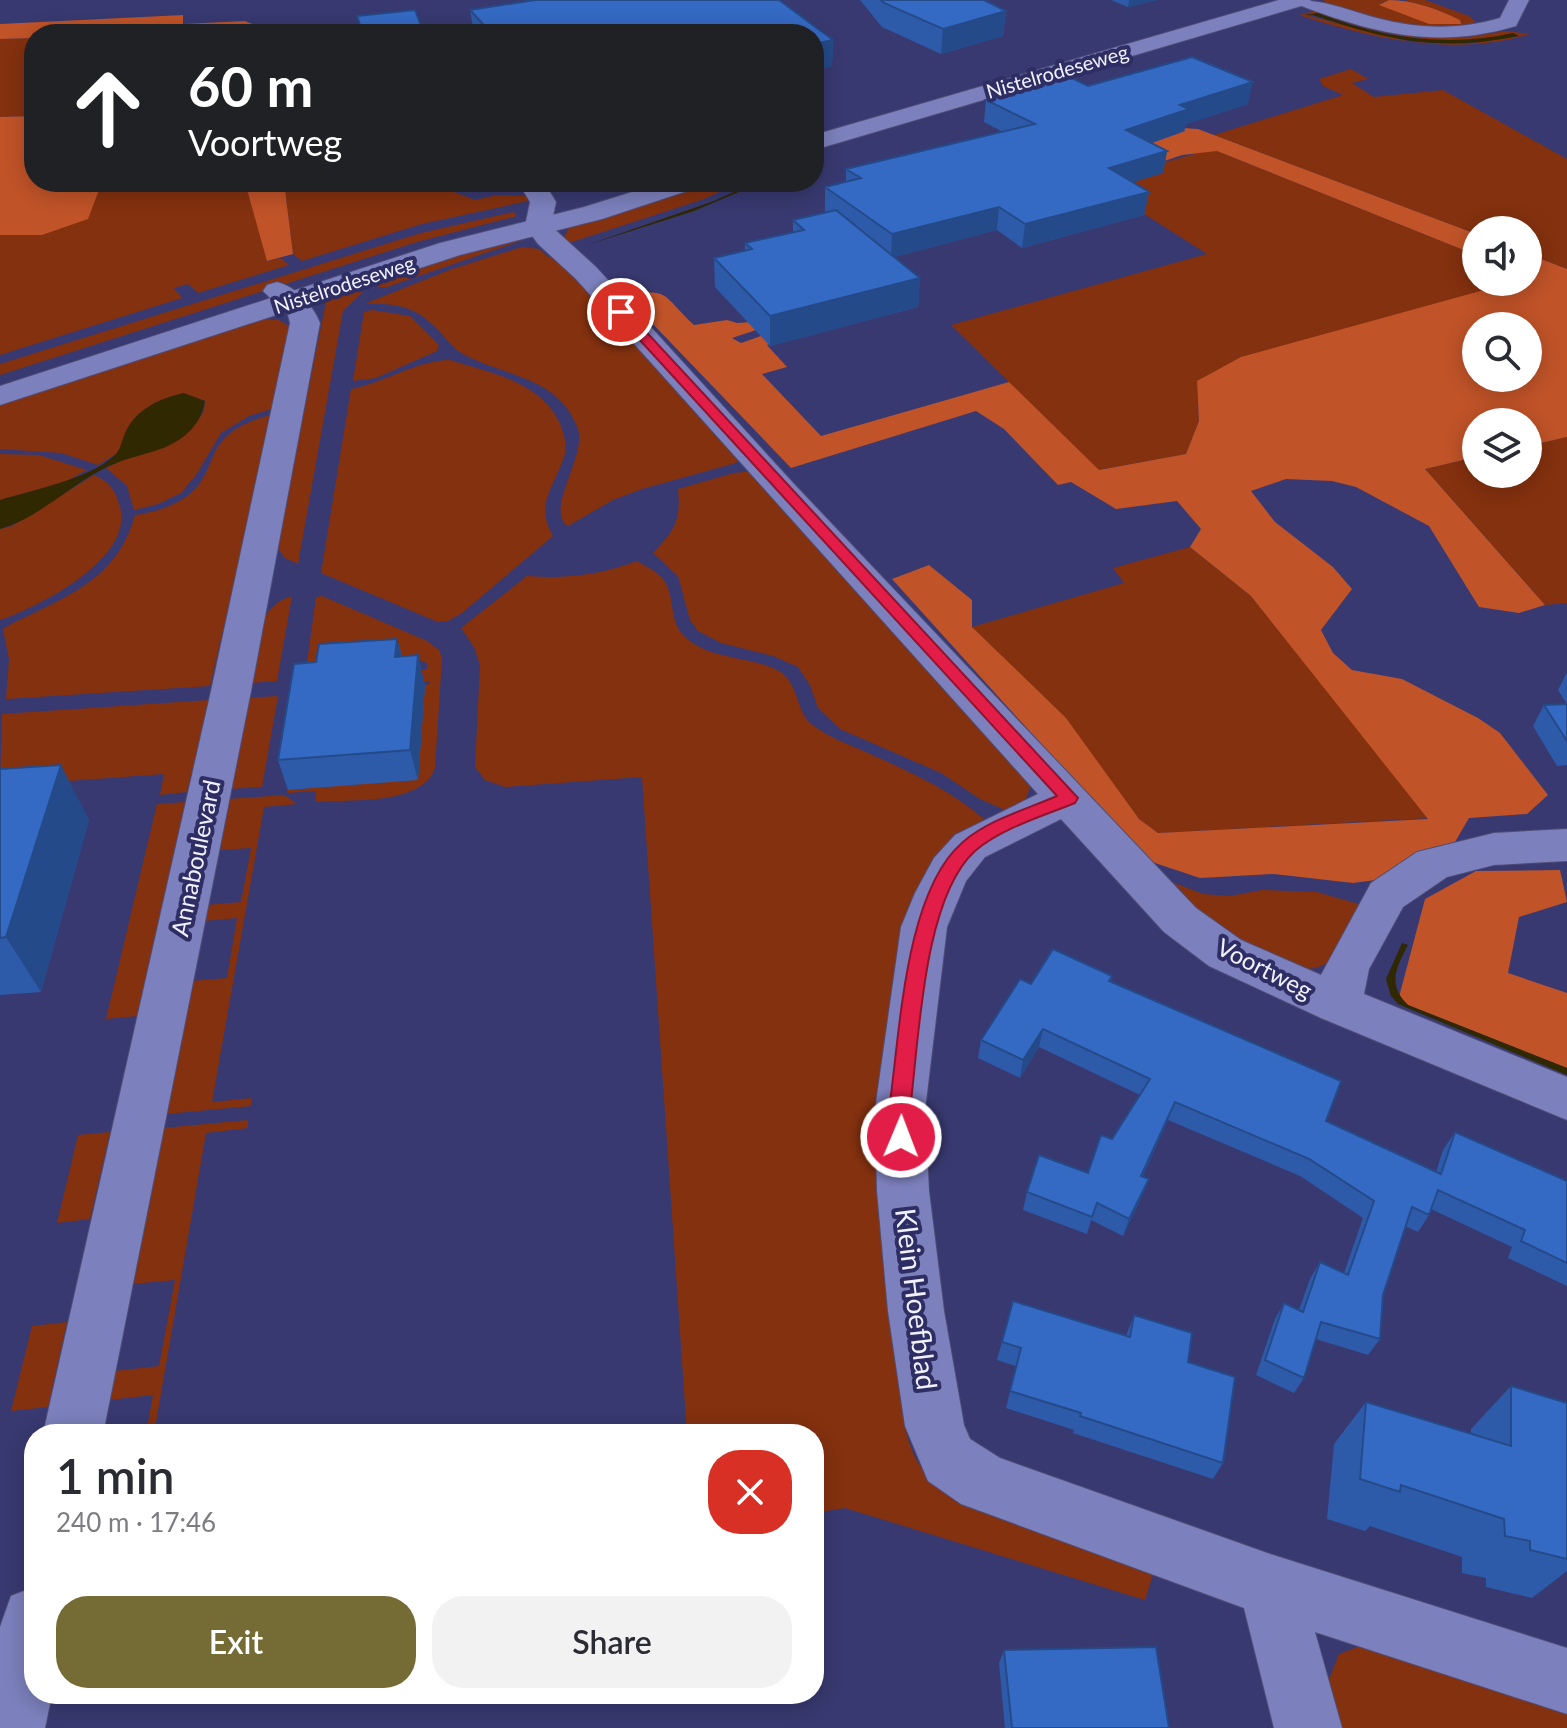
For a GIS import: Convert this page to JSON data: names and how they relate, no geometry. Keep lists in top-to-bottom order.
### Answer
{
  "streets": {
    "street": [
      "Nistelrodeseweg",
      "Annaboulevard",
      "Voortweg",
      "Klein Hoefblad"
    ]
  },
  "crossings": [
    ["Nistelrodeseweg", "Annaboulevard"],
    ["Nistelrodeseweg", "Voortweg"],
    ["Voortweg", "Klein Hoefblad"]
  ],
  "page": {
    "turn": ["60 m", "Voortweg"],
    "heading": ["1 min", "240 m · 17:46"],
    "buttons": ["Exit", "Share"]
  }
}
